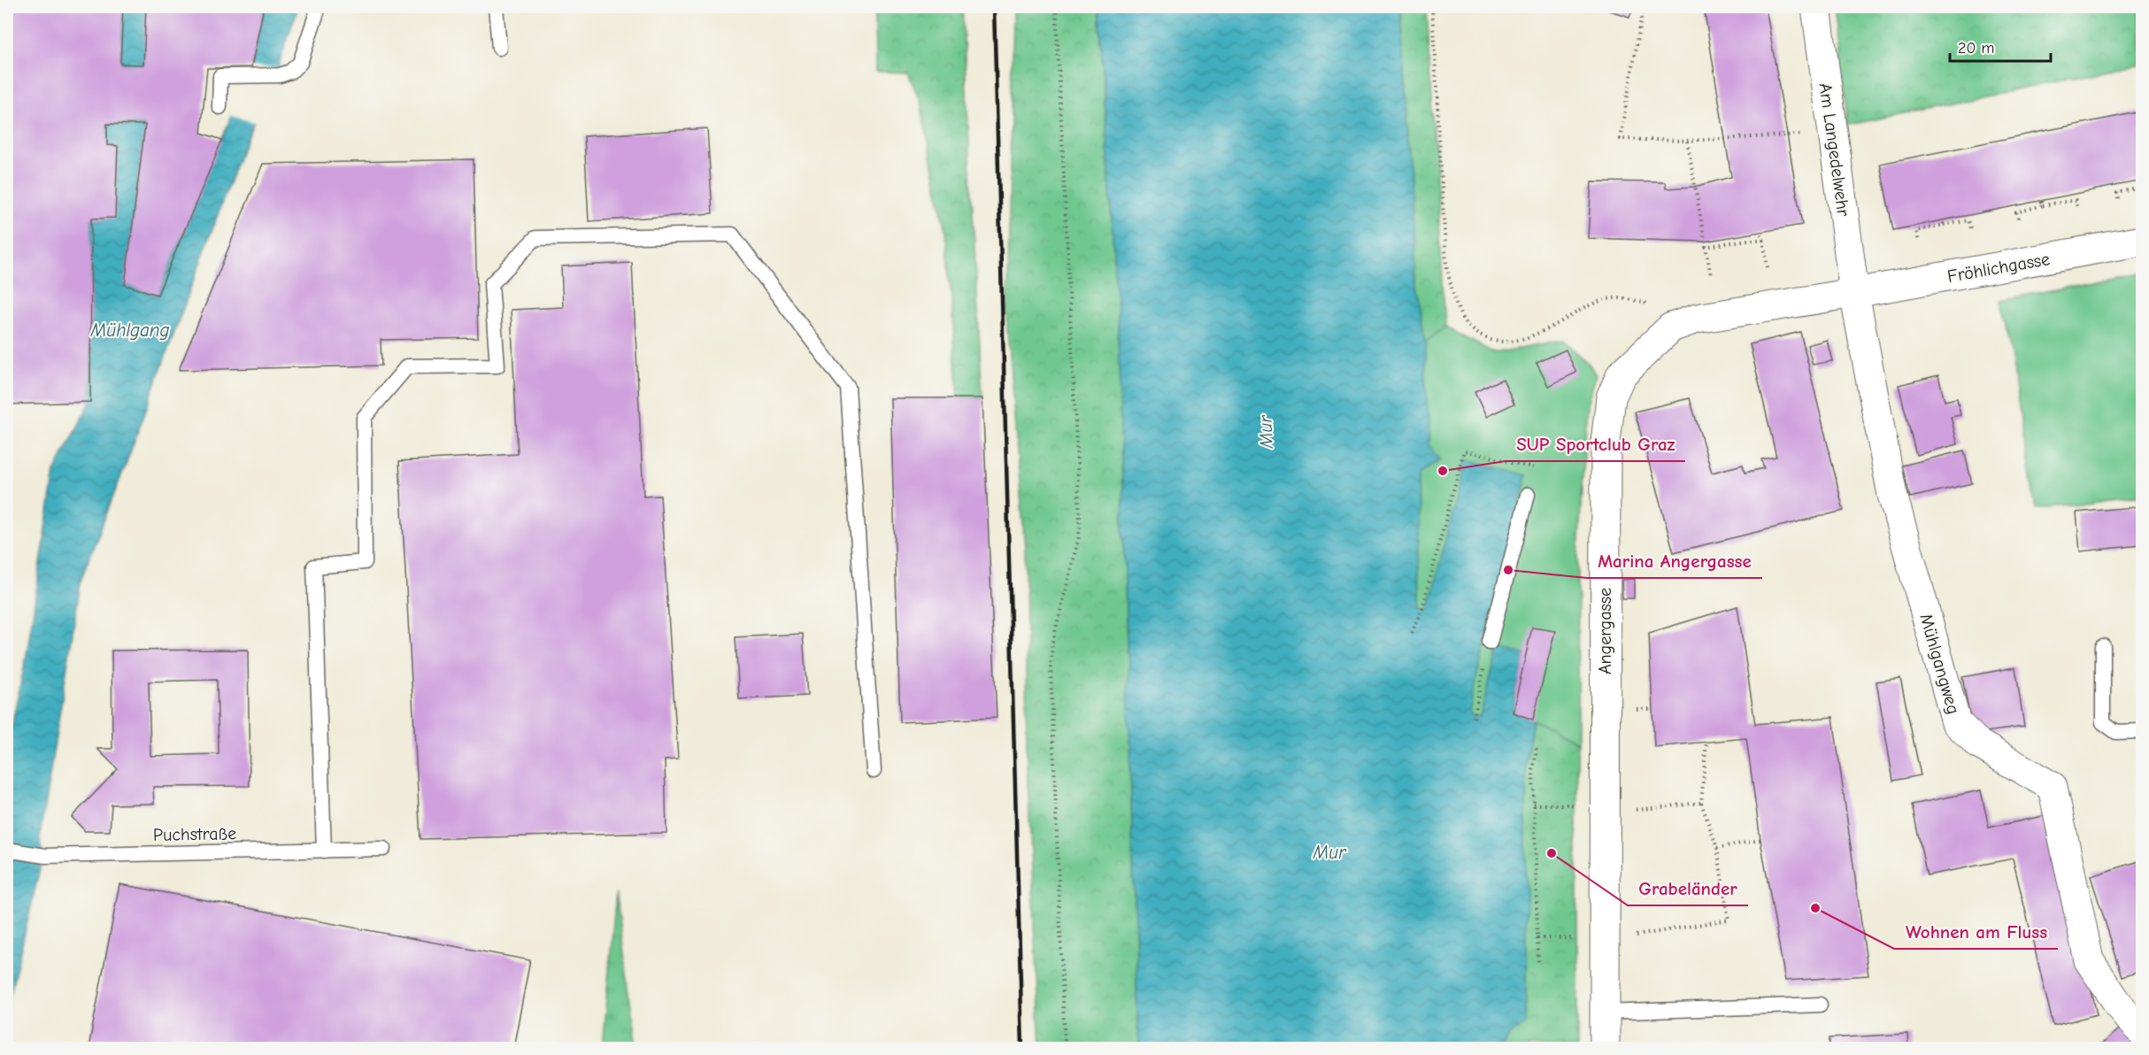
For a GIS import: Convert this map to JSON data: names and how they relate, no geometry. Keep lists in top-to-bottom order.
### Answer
{
  "streets": {
    "street": [
      "Am Langedelwehr",
      "Fröhlichgasse",
      "Angergasse",
      "Mühlgangweg"
    ],
    "lane": ["Puchstraße"]
  },
  "crossings": [
    ["Am Langedelwehr", "Fröhlichgasse"],
    ["Am Langedelwehr", "Angergasse"],
    ["Am Langedelwehr", "Mühlgangweg"],
    ["Fröhlichgasse", "Angergasse"],
    ["Fröhlichgasse", "Mühlgangweg"],
    ["Angergasse", "Mühlgangweg"]
  ],
  "water": ["Mühlgang", "Mur"],
  "places": [
    "SUP Sportclub Graz",
    "Marina Angergasse",
    "Grabeländer",
    "Wohnen am Fluss"
  ],
  "scale_bar": "20 m"
}
